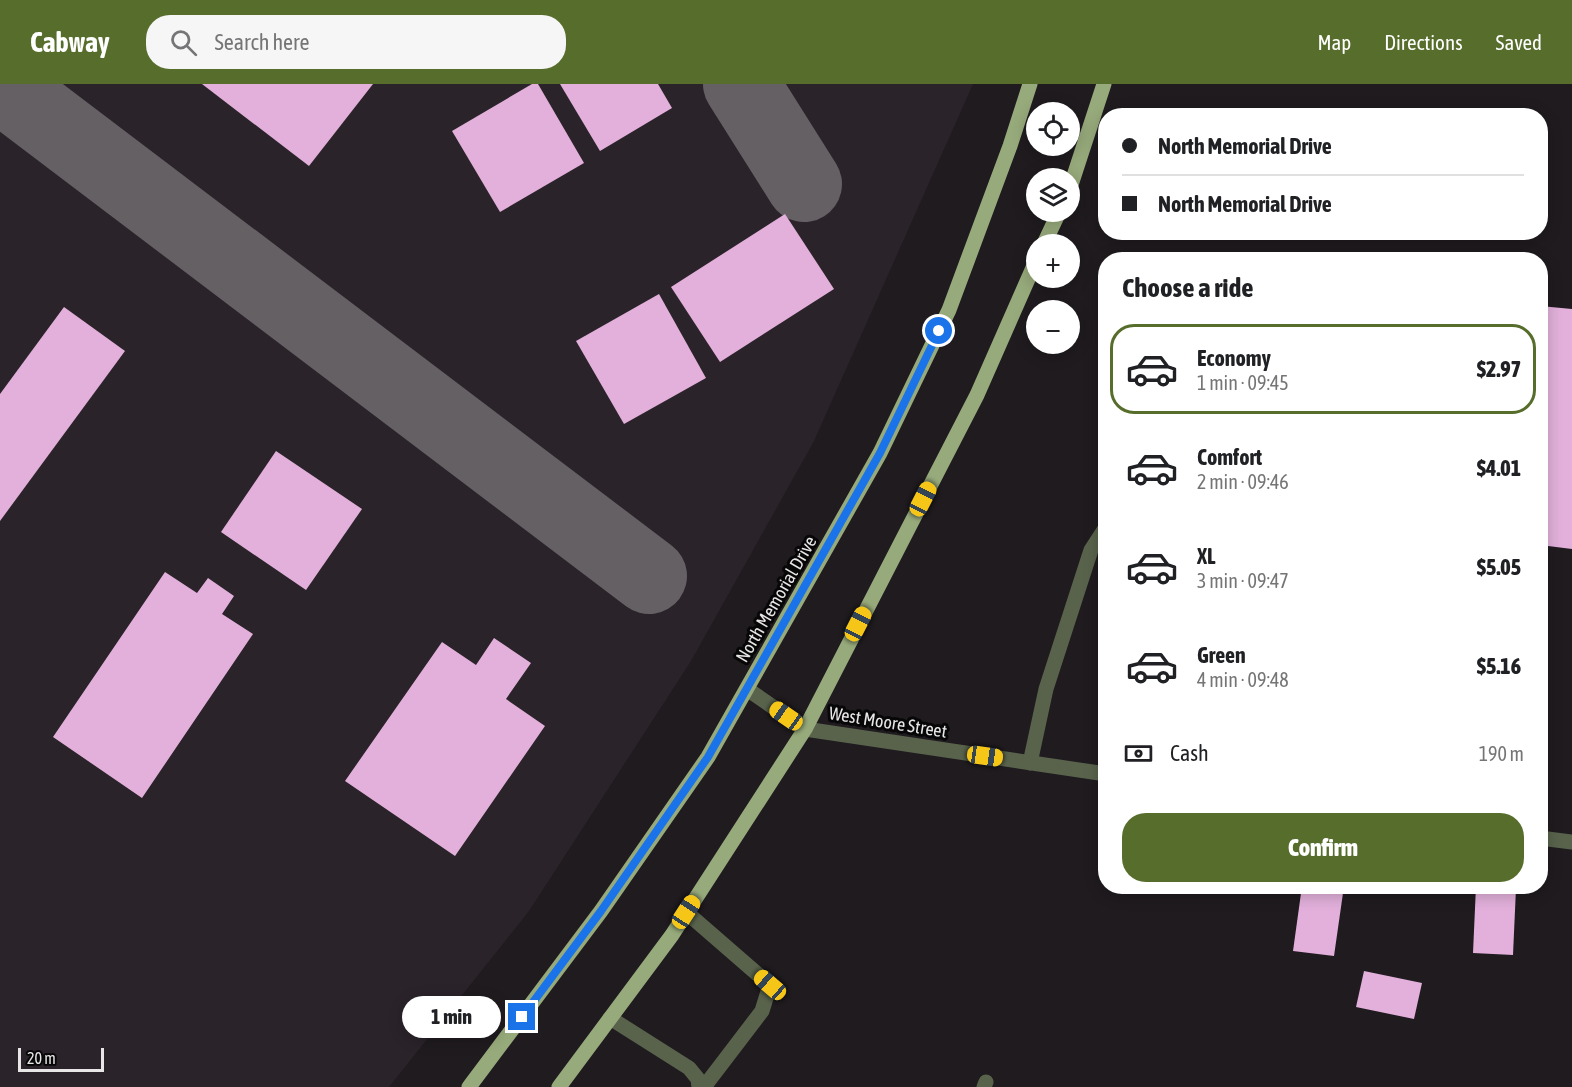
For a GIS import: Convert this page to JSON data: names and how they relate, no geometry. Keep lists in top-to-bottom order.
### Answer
{
  "streets": {
    "main road": ["North Memorial Drive"],
    "street": ["West Moore Street"]
  },
  "crossings": [
    ["North Memorial Drive", "West Moore Street"]
  ],
  "scale_bar": "20 m",
  "page": {
    "header": "Cabway",
    "search": "Search here",
    "nav": ["Map", "Directions", "Saved"],
    "map_buttons": ["+", "−"],
    "banner": ["North Memorial Drive", "North Memorial Drive"],
    "heading": "Choose a ride",
    "list": [
      {
        "name": "Economy",
        "note": "1 min · 09:45",
        "value": "$2.97"
      },
      {
        "name": "Comfort",
        "note": "2 min · 09:46",
        "value": "$4.01"
      },
      {
        "name": "XL",
        "note": "3 min · 09:47",
        "value": "$5.05"
      },
      {
        "name": "Green",
        "note": "4 min · 09:48",
        "value": "$5.16"
      }
    ],
    "pay": ["Cash", "190 m"],
    "buttons": "Confirm",
    "bubble": "1 min",
    "scale": "20 m"
  }
}
